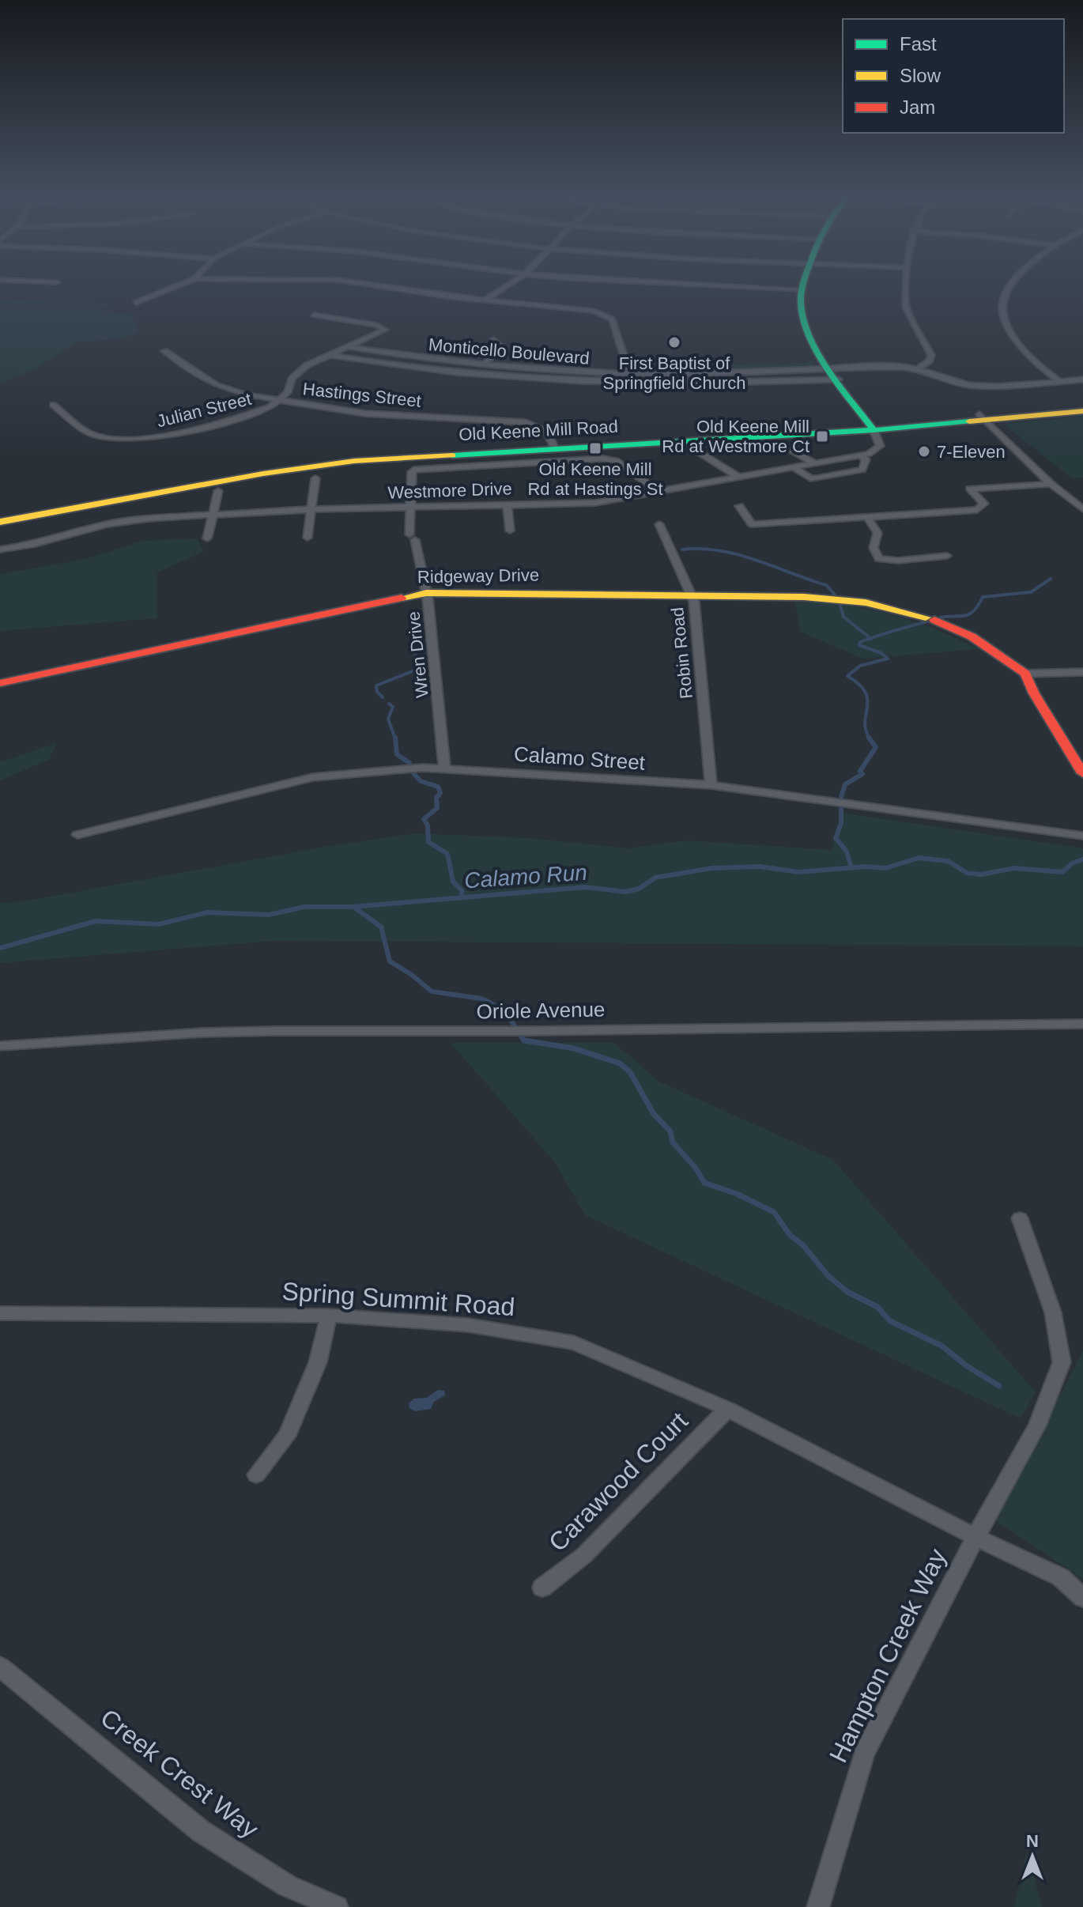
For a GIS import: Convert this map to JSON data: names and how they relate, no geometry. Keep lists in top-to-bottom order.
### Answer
{
  "streets": {
    "street": [
      "Monticello Boulevard",
      "Hastings Street",
      "Julian Street",
      "Old Keene Mill Road",
      "Westmore Drive",
      "Ridgeway Drive",
      "Robin Road",
      "Wren Drive",
      "Calamo Street",
      "Oriole Avenue",
      "Spring Summit Road",
      "Carawood Court",
      "Hampton Creek Way",
      "Creek Crest Way"
    ]
  },
  "crossings": [
    ["Monticello Boulevard", "Julian Street"],
    ["Hastings Street", "Julian Street"],
    ["Hastings Street", "Old Keene Mill Road"],
    ["Westmore Drive", "Wren Drive"],
    ["Ridgeway Drive", "Robin Road"],
    ["Ridgeway Drive", "Wren Drive"],
    ["Robin Road", "Calamo Street"],
    ["Wren Drive", "Calamo Street"],
    ["Spring Summit Road", "Carawood Court"],
    ["Spring Summit Road", "Hampton Creek Way"]
  ],
  "water": ["Calamo Run"],
  "places": {
    "other": ["First Baptist of Springfield Church", "7-Eleven"],
    "transit": ["Old Keene Mill Rd at Westmore Ct", "Old Keene Mill Rd at Hastings St"]
  },
  "legend": ["Fast", "Slow", "Jam"],
  "north": "top"
}
